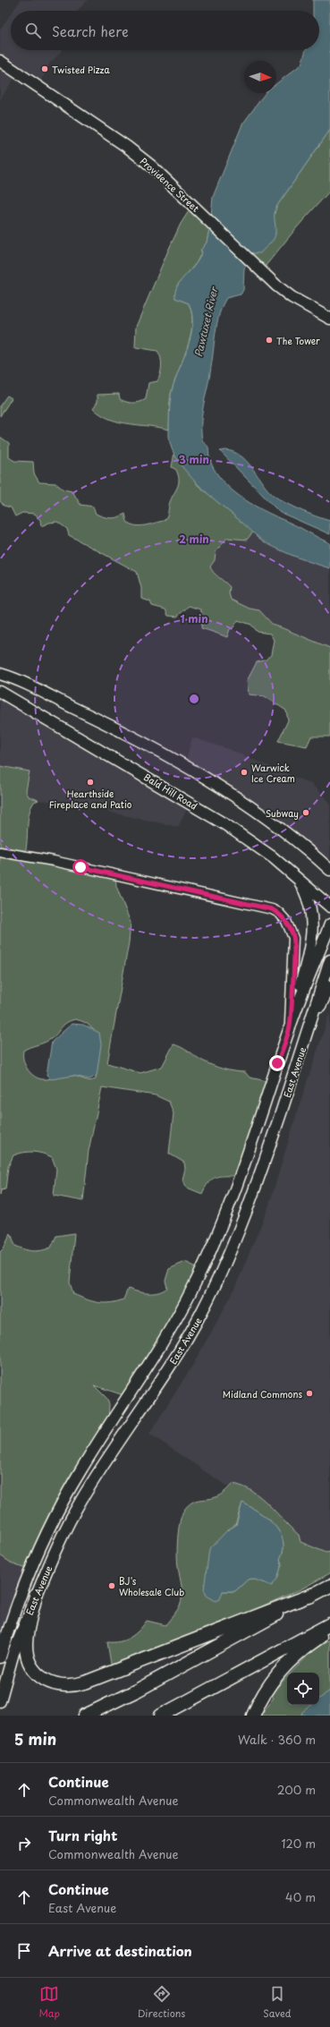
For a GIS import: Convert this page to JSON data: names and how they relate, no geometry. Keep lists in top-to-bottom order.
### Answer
{
  "streets": {
    "main road": ["Providence Street", "Bald Hill Road", "East Avenue"]
  },
  "water": ["Pawtuxet River"],
  "places": [
    "Twisted Pizza",
    "The Tower",
    "Warwick Ice Cream",
    "Hearthside Fireplace and Patio",
    "Subway",
    "Midland Commons",
    "BJ's Wholesale Club"
  ],
  "north": "right",
  "page": {
    "search": "Search here",
    "heading": ["5 min", "Walk · 360 m"],
    "list": [
      ["Continue", "Commonwealth Avenue", "200 m"],
      ["Turn right", "Commonwealth Avenue", "120 m"],
      ["Continue", "East Avenue", "40 m"],
      "Arrive at destination"
    ],
    "nav": ["Map", "Directions", "Saved"]
  },
  "rings": ["3 min", "2 min", "1 min"]
}
